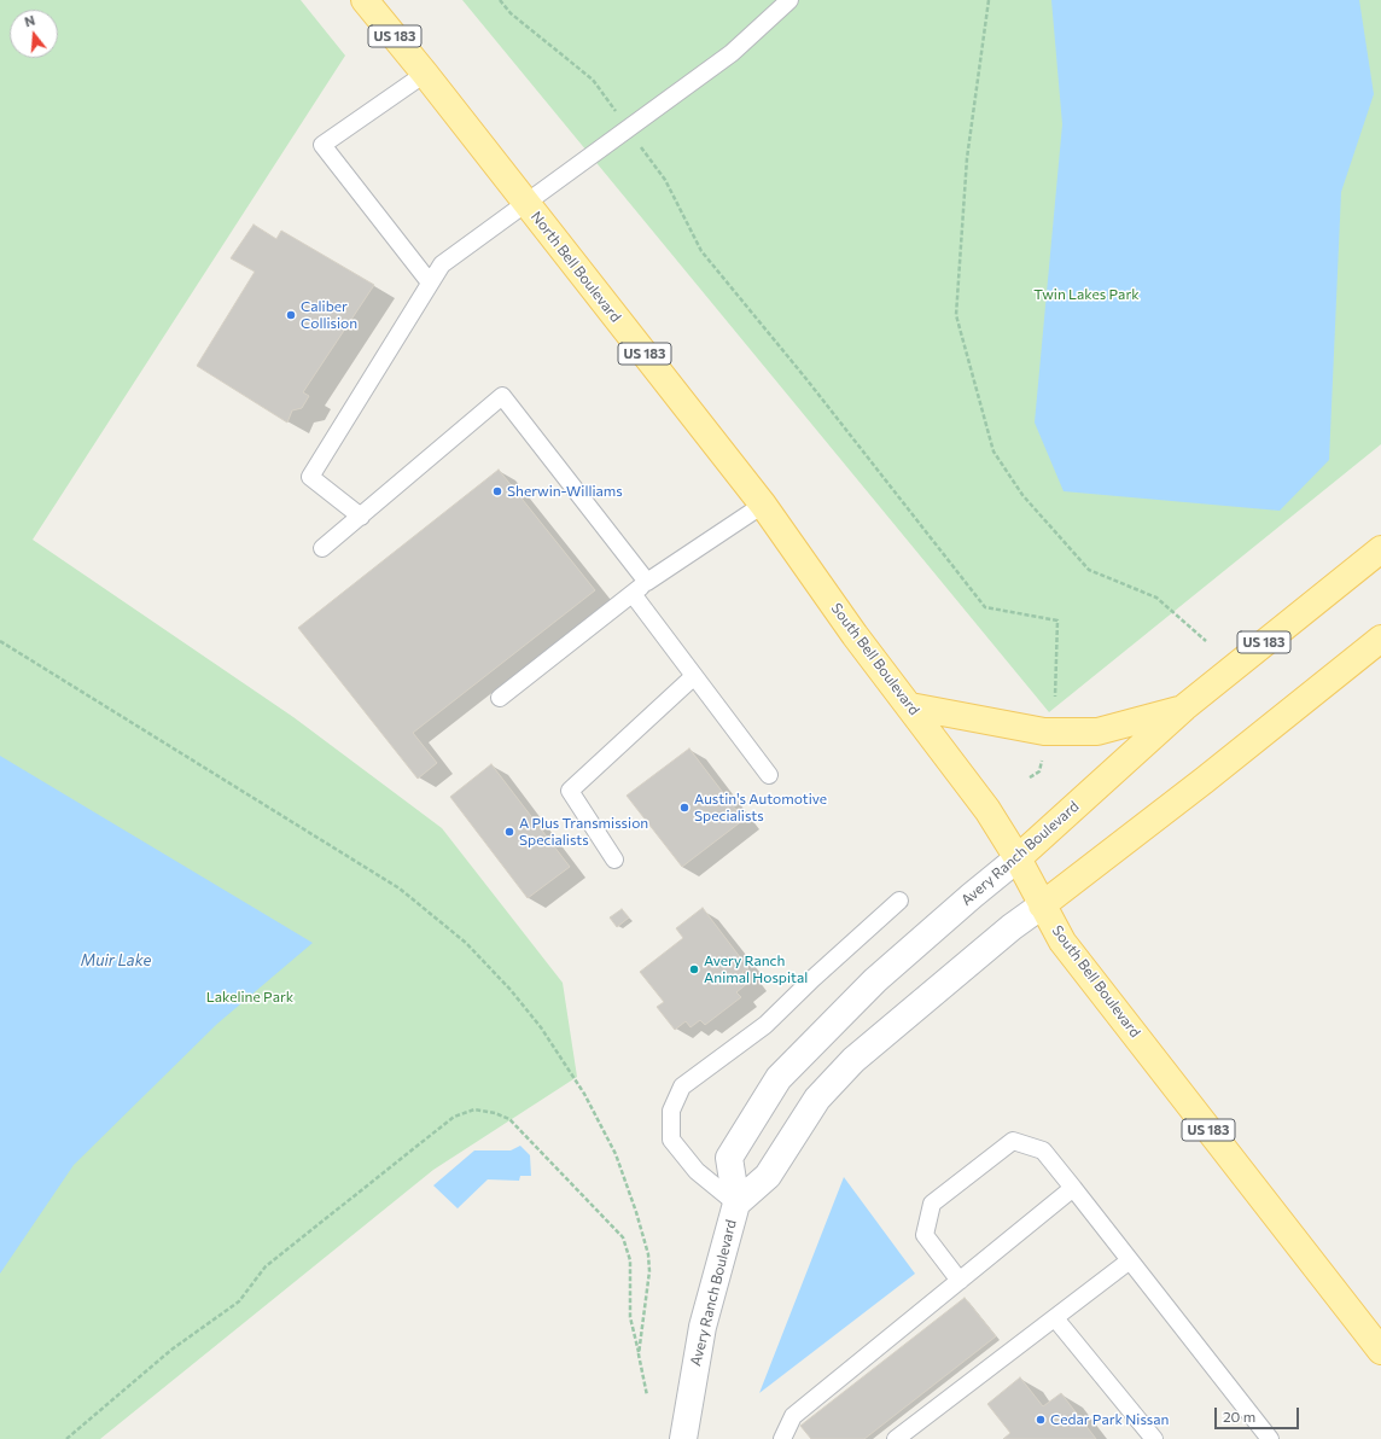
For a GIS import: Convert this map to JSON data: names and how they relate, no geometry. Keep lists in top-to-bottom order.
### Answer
{
  "streets": {
    "main road": [
      "US 183",
      "North Bell Boulevard",
      "South Bell Boulevard",
      "Avery Ranch Boulevard"
    ]
  },
  "crossings": [
    ["US 183", "North Bell Boulevard"],
    ["North Bell Boulevard", "South Bell Boulevard"],
    ["South Bell Boulevard", "Avery Ranch Boulevard"]
  ],
  "water": ["Muir Lake"],
  "parks": ["Twin Lakes Park", "Lakeline Park"],
  "places": [
    "Caliber Collision",
    "Sherwin-Williams",
    "Austin's Automotive Specialists",
    "A Plus Transmission Specialists",
    "Avery Ranch Animal Hospital",
    "Cedar Park Nissan"
  ],
  "scale_bar": "20 m",
  "north": "top"
}
